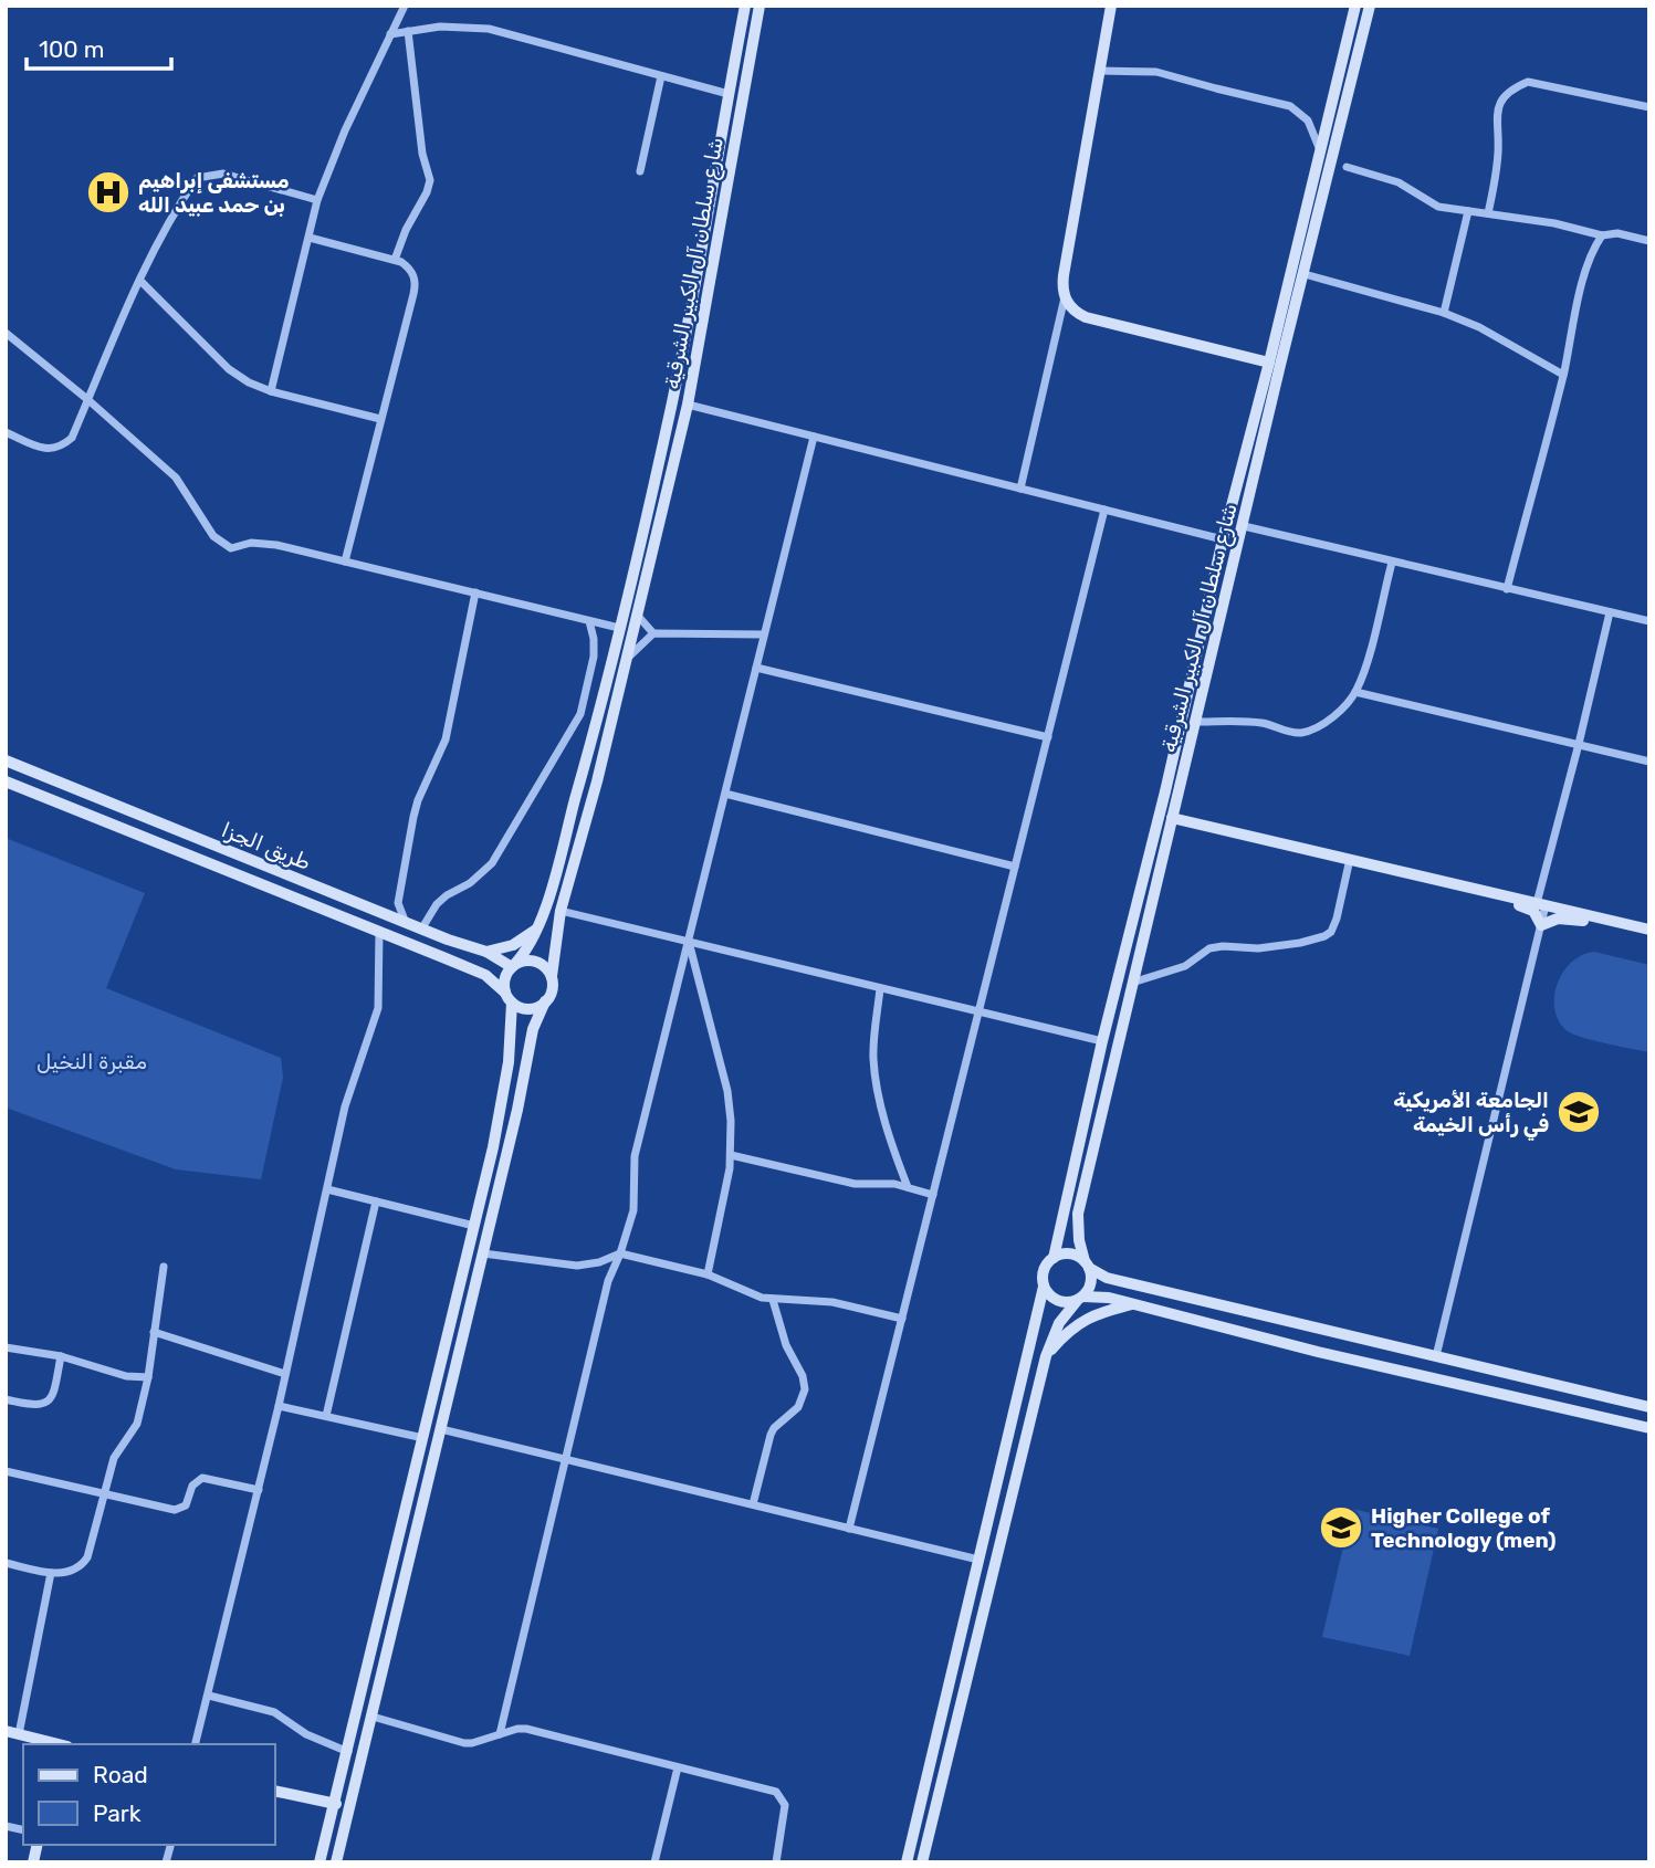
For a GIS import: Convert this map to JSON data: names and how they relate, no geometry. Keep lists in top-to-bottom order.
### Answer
{
  "streets": {
    "main road": ["شارع سلطان آل الكبير الشرقية", "طريق الجزا"]
  },
  "crossings": [
    ["شارع سلطان آل الكبير الشرقية", "طريق الجزا"]
  ],
  "parks": ["مقبرة النخيل"],
  "places": {
    "hospital": ["مستشفى إبراهيم بن حمد عبيد الله"],
    "school or university": ["الجامعة الأمريكية في رأس الخيمة", "Higher College of Technology (men)"]
  },
  "legend": ["Road", "Park"],
  "scale_bar": "100 m"
}
